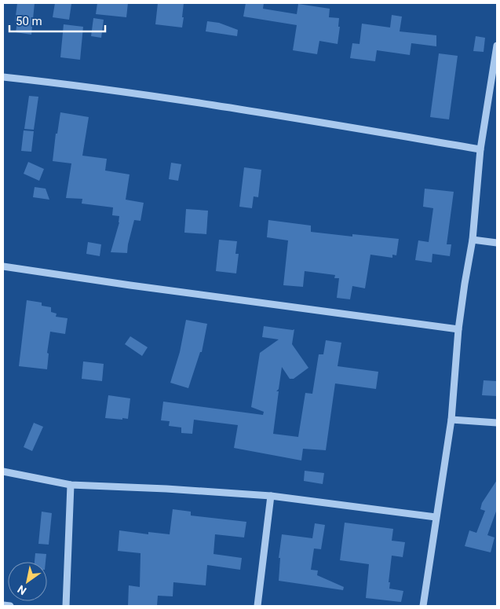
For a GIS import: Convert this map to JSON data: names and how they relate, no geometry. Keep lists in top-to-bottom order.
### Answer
{
  "scale_bar": "50 m",
  "north": "bottom left"
}
